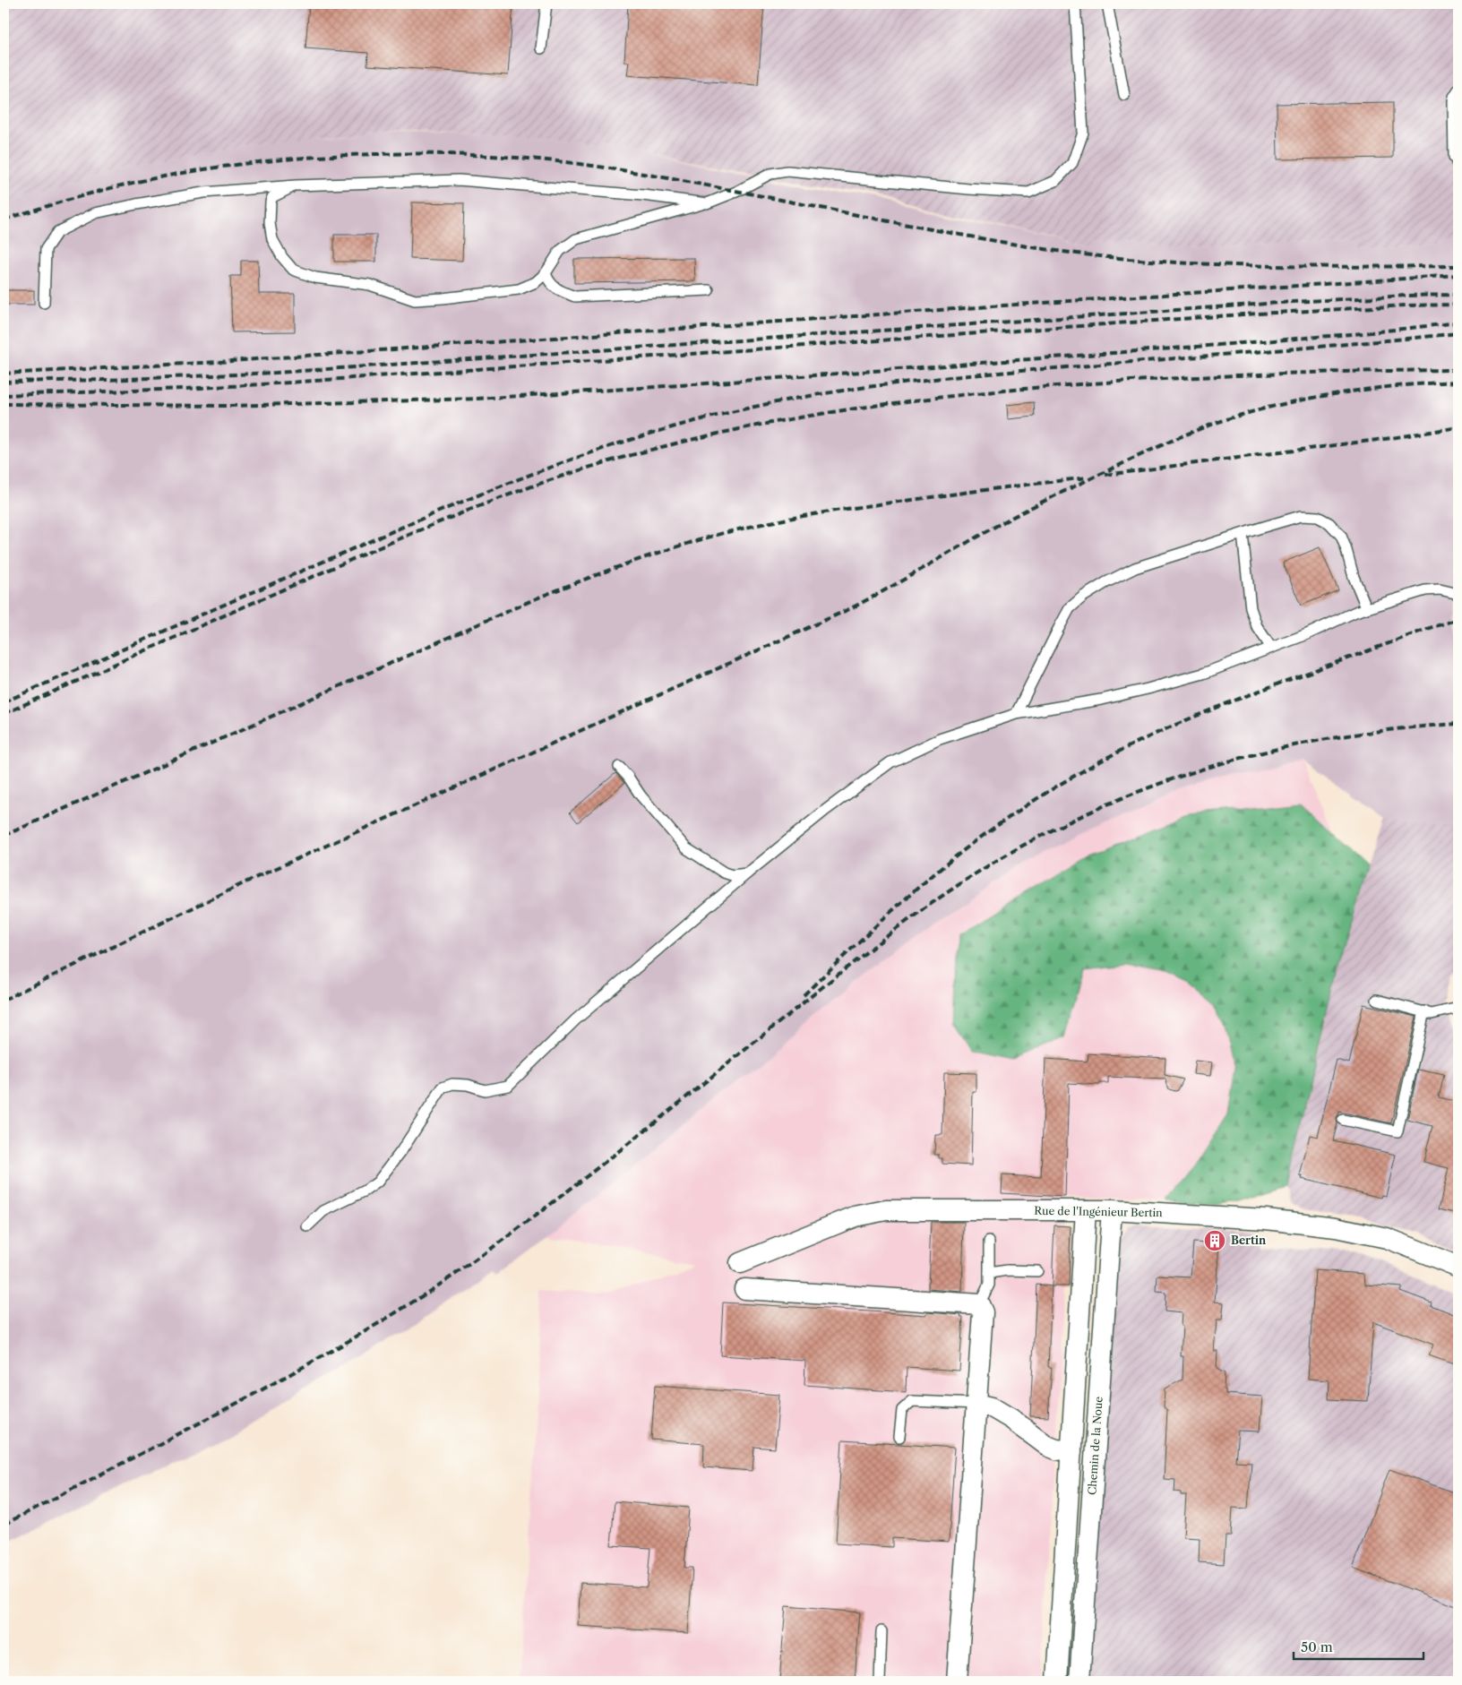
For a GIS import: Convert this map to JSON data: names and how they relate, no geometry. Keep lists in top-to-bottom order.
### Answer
{
  "streets": {
    "street": ["Rue de l'Ingénieur Bertin", "Chemin de la Noue"]
  },
  "crossings": [
    ["Rue de l'Ingénieur Bertin", "Chemin de la Noue"]
  ],
  "places": {
    "building": ["Bertin"]
  },
  "scale_bar": "50 m"
}
